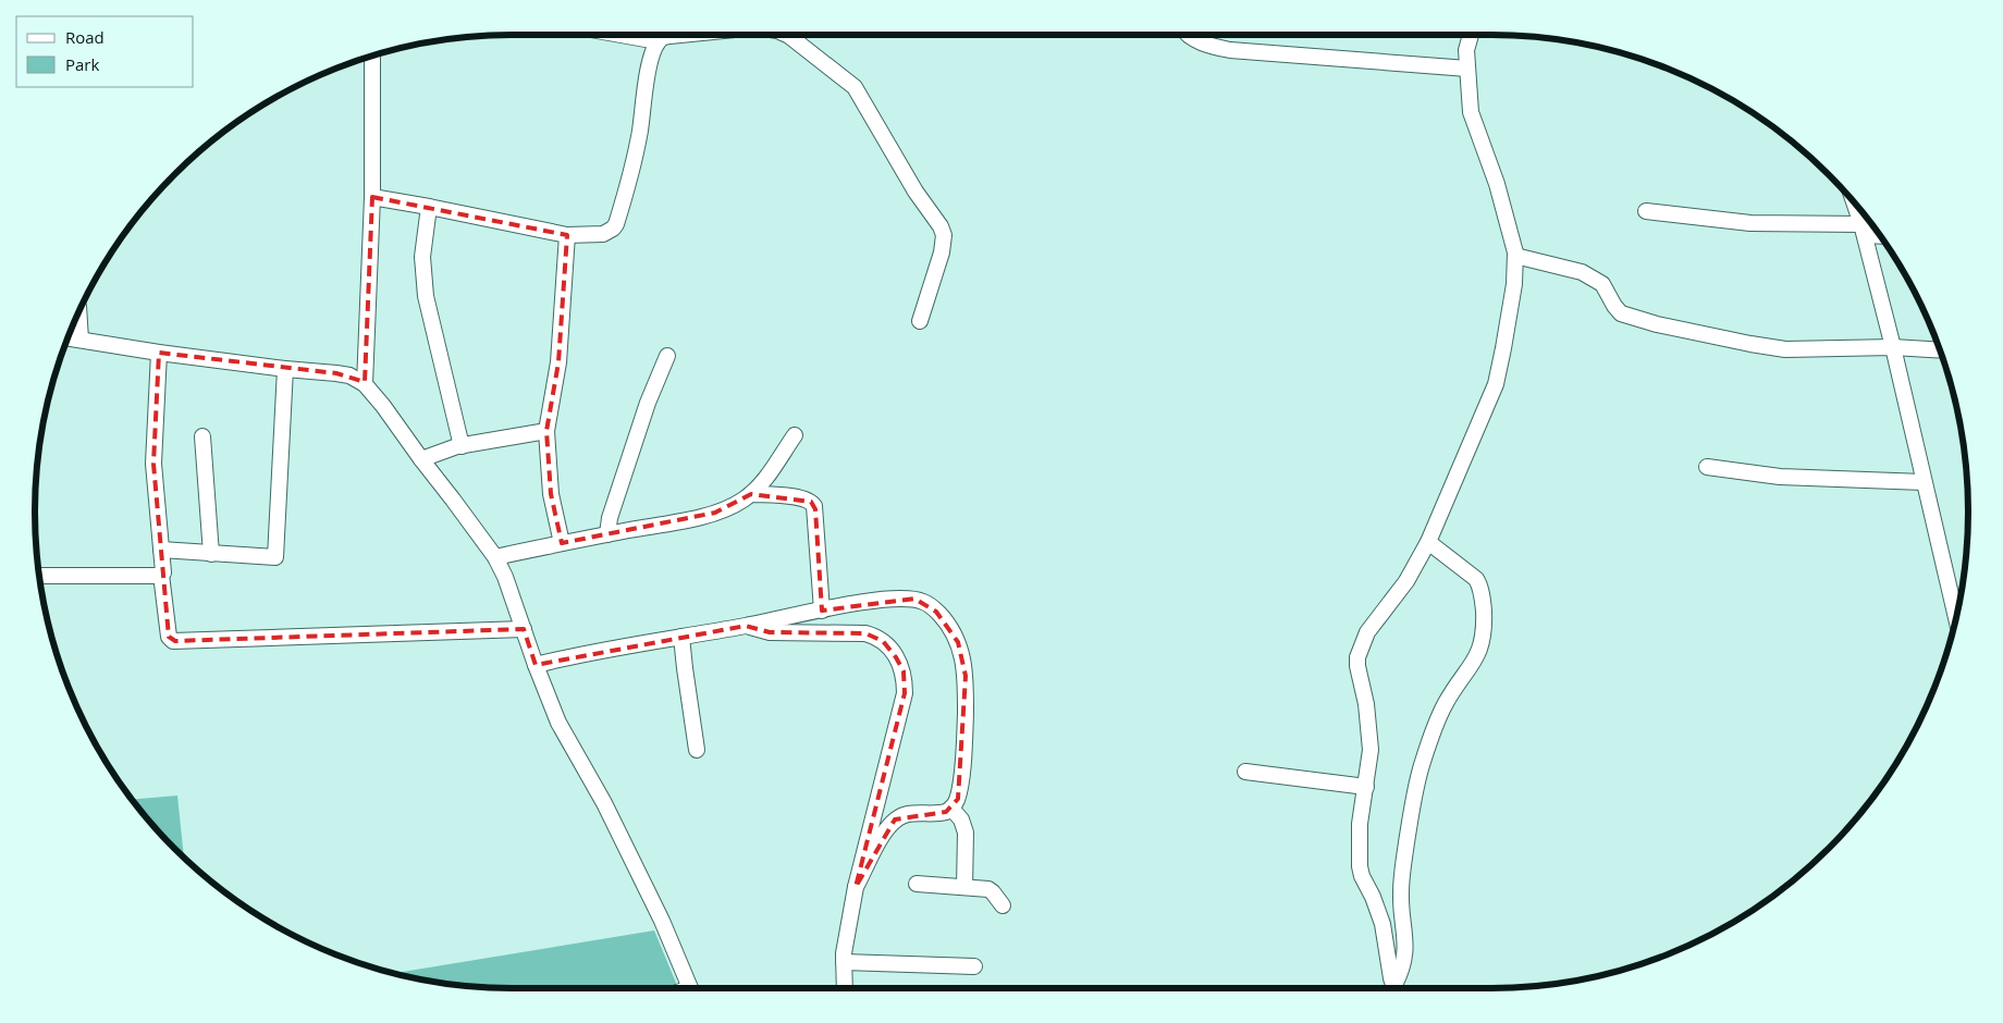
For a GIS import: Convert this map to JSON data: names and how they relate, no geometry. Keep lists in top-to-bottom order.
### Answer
{
  "legend": ["Road", "Park"]
}
